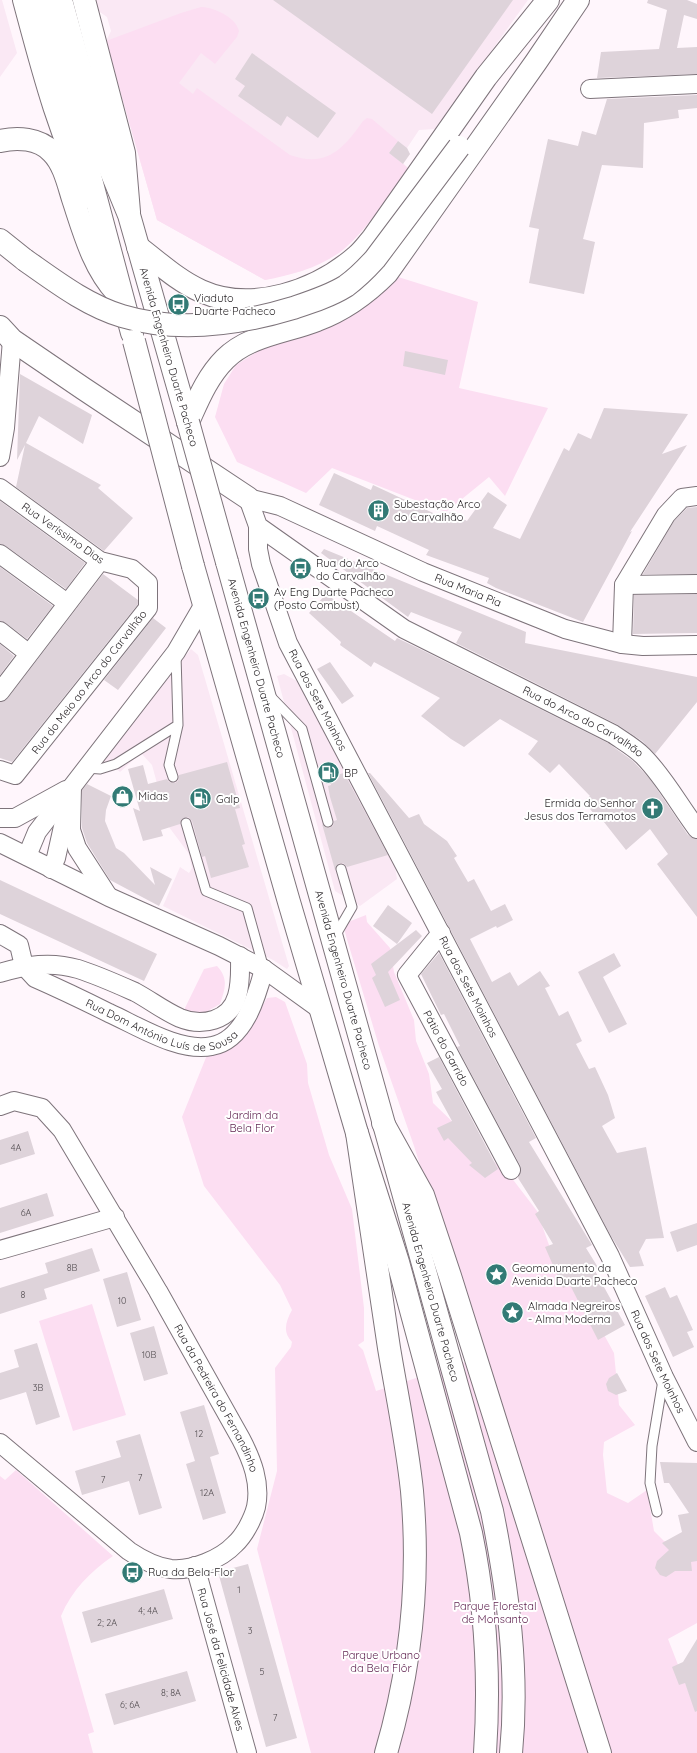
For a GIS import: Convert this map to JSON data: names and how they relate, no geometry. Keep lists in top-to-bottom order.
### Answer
{
  "streets": {
    "main road": ["Avenida Engenheiro Duarte Pacheco"],
    "street": [
      "Rua Veríssimo Dias",
      "Rua Maria Pia",
      "Rua do Meio ao Arco do Carvalhão",
      "Rua dos Sete Moinhos",
      "Rua do Arco do Carvalhão",
      "Rua Dom António Luís de Sousa",
      "Pátio do Garrido",
      "Rua da Pedreira do Fernandinho",
      "Rua José da Felicidade Alves"
    ]
  },
  "crossings": [
    ["Rua Veríssimo Dias", "Rua do Meio ao Arco do Carvalhão"],
    ["Rua dos Sete Moinhos", "Rua do Arco do Carvalhão"],
    ["Rua dos Sete Moinhos", "Pátio do Garrido"],
    ["Rua da Pedreira do Fernandinho", "Rua José da Felicidade Alves"]
  ],
  "parks": ["Jardim da Bela Flor", "Parque Florestal de Monsanto", "Parque Urbano da Bela Flôr"],
  "places": {
    "bus stop": [
      "Viaduto Duarte Pacheco",
      "Rua do Arco do Carvalhão",
      "Av Eng Duarte Pacheco (Posto Combust)",
      "Rua da Bela-Flor"
    ],
    "building": ["Subestação Arco do Carvalhão"],
    "fuel station": ["BP", "Galp"],
    "shop": ["Midas"],
    "church": ["Ermida do Senhor Jesus dos Terramotos"],
    "place": ["Geomonumento da Avenida Duarte Pacheco", "Almada Negreiros - Alma Moderna"]
  },
  "house_numbers": [
    "4A",
    "6A",
    "8B",
    "8",
    "10",
    "10B",
    "3B",
    "12",
    "7",
    "7",
    "12A",
    "1",
    "4; 4A",
    "2; 2A",
    "3",
    "5",
    "8; 8A",
    "6; 6A",
    "7"
  ]
}
